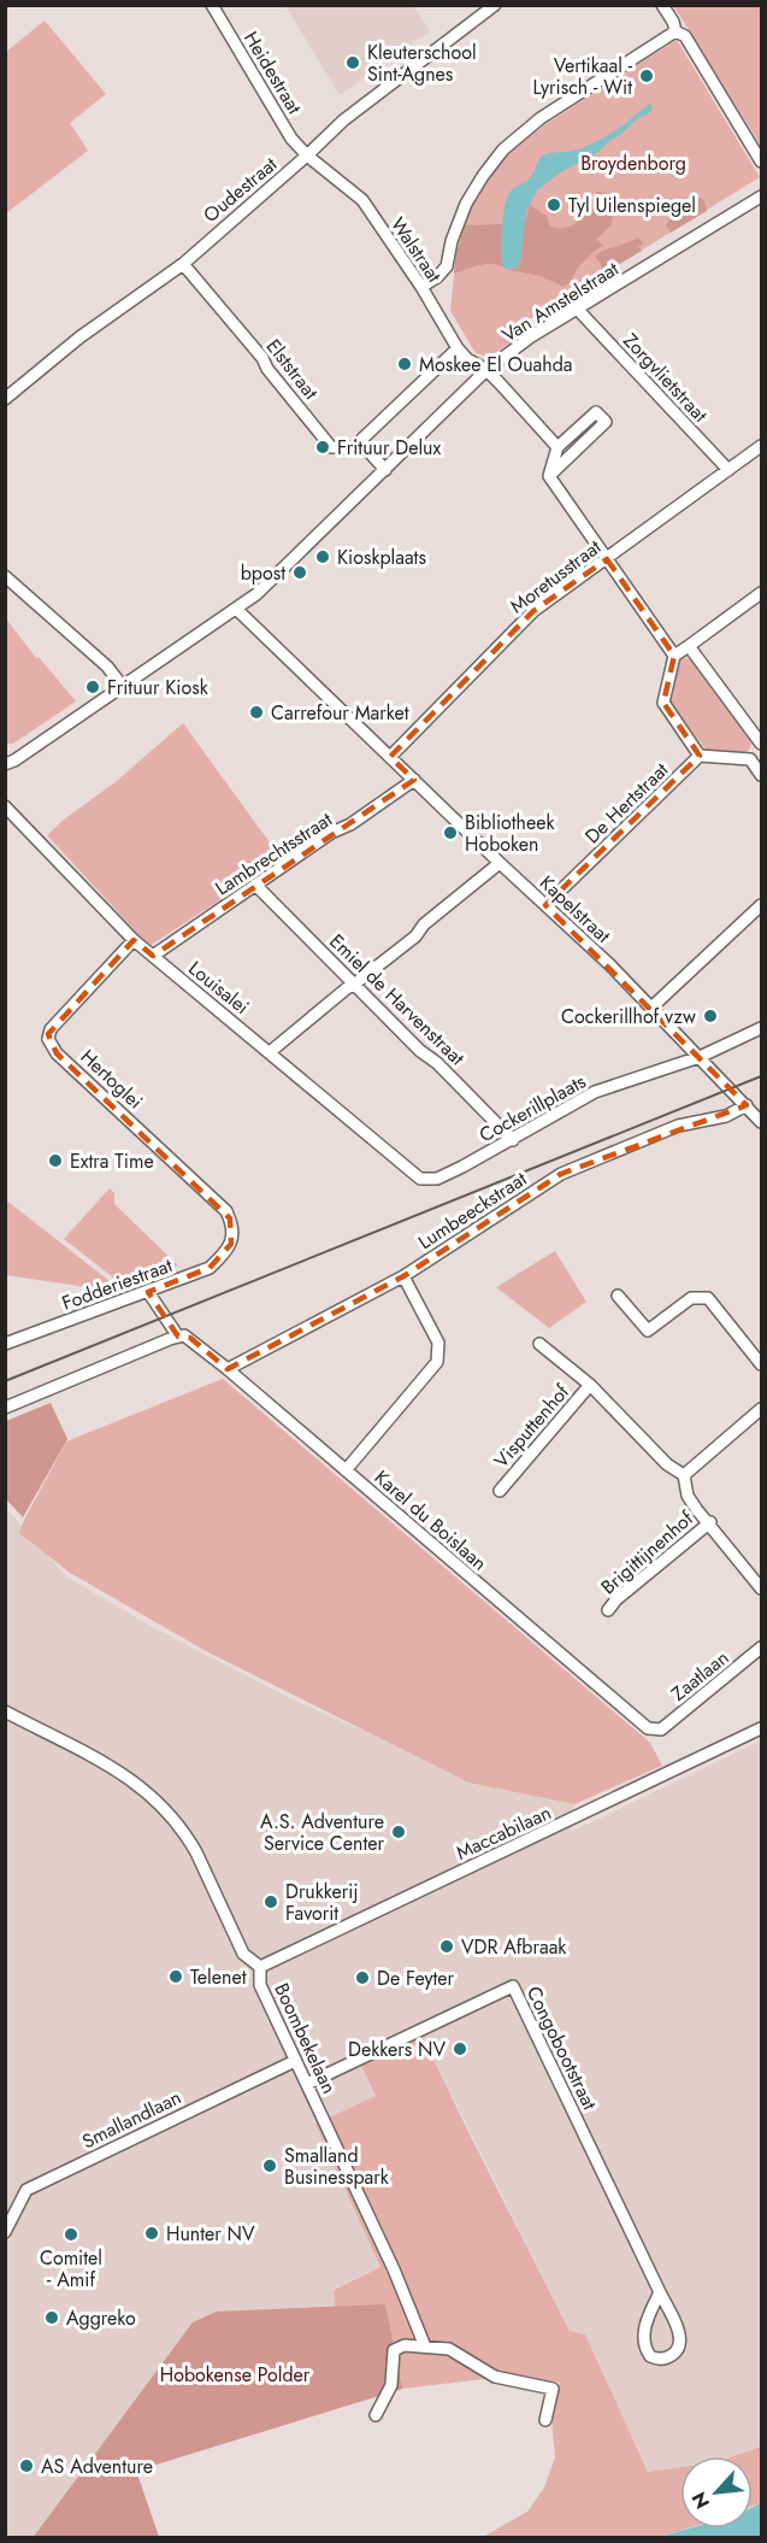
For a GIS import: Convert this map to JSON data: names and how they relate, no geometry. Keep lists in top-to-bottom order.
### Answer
{
  "streets": {
    "street": [
      "Heidestraat",
      "Oudestraat",
      "Walstraat",
      "Van Amstelstraat",
      "Elststraat",
      "Zorgvlietstraat",
      "Moretusstraat",
      "De Hertstraat",
      "Lambrechtsstraat",
      "Kapelstraat",
      "Louisalei",
      "Emiel de Harvenstraat",
      "Hertoglei",
      "Cockerillplaats",
      "Lumbeeckstraat",
      "Fodderiestraat",
      "Visputtenhof",
      "Karel du Boislaan",
      "Brigittijnenhof",
      "Zaatlaan",
      "Maccabilaan",
      "Boombekelaan",
      "Congobootstraat",
      "Smallandlaan"
    ]
  },
  "crossings": [
    ["Heidestraat", "Oudestraat"],
    ["Heidestraat", "Walstraat"],
    ["Oudestraat", "Walstraat"],
    ["Oudestraat", "Elststraat"],
    ["Walstraat", "Van Amstelstraat"],
    ["Van Amstelstraat", "Zorgvlietstraat"],
    ["Zorgvlietstraat", "Moretusstraat"],
    ["Moretusstraat", "Kapelstraat"],
    ["De Hertstraat", "Kapelstraat"],
    ["Lambrechtsstraat", "Kapelstraat"],
    ["Lambrechtsstraat", "Louisalei"],
    ["Lambrechtsstraat", "Emiel de Harvenstraat"],
    ["Kapelstraat", "Cockerillplaats"],
    ["Kapelstraat", "Lumbeeckstraat"],
    ["Louisalei", "Hertoglei"],
    ["Louisalei", "Cockerillplaats"],
    ["Emiel de Harvenstraat", "Cockerillplaats"],
    ["Hertoglei", "Fodderiestraat"],
    ["Lumbeeckstraat", "Karel du Boislaan"],
    ["Karel du Boislaan", "Zaatlaan"],
    ["Maccabilaan", "Boombekelaan"],
    ["Boombekelaan", "Congobootstraat"],
    ["Boombekelaan", "Smallandlaan"]
  ],
  "parks": ["Broydenborg", "Hobokense Polder"],
  "places": [
    "Kleuterschool Sint-Agnes",
    "Vertikaal - Lyrisch - Wit",
    "Tyl Uilenspiegel",
    "Moskee El Ouahda",
    "Frituur Delux",
    "Kioskplaats",
    "bpost",
    "Frituur Kiosk",
    "Carrefour Market",
    "Bibliotheek Hoboken",
    "Cockerillhof vzw",
    "Extra Time",
    "A.S. Adventure Service Center",
    "Drukkerij Favorit",
    "VDR Afbraak",
    "Telenet",
    "De Feyter",
    "Dekkers NV",
    "Smalland Businesspark",
    "Hunter NV",
    "Comitel - Amif",
    "Aggreko",
    "AS Adventure"
  ],
  "north": "bottom left"
}
